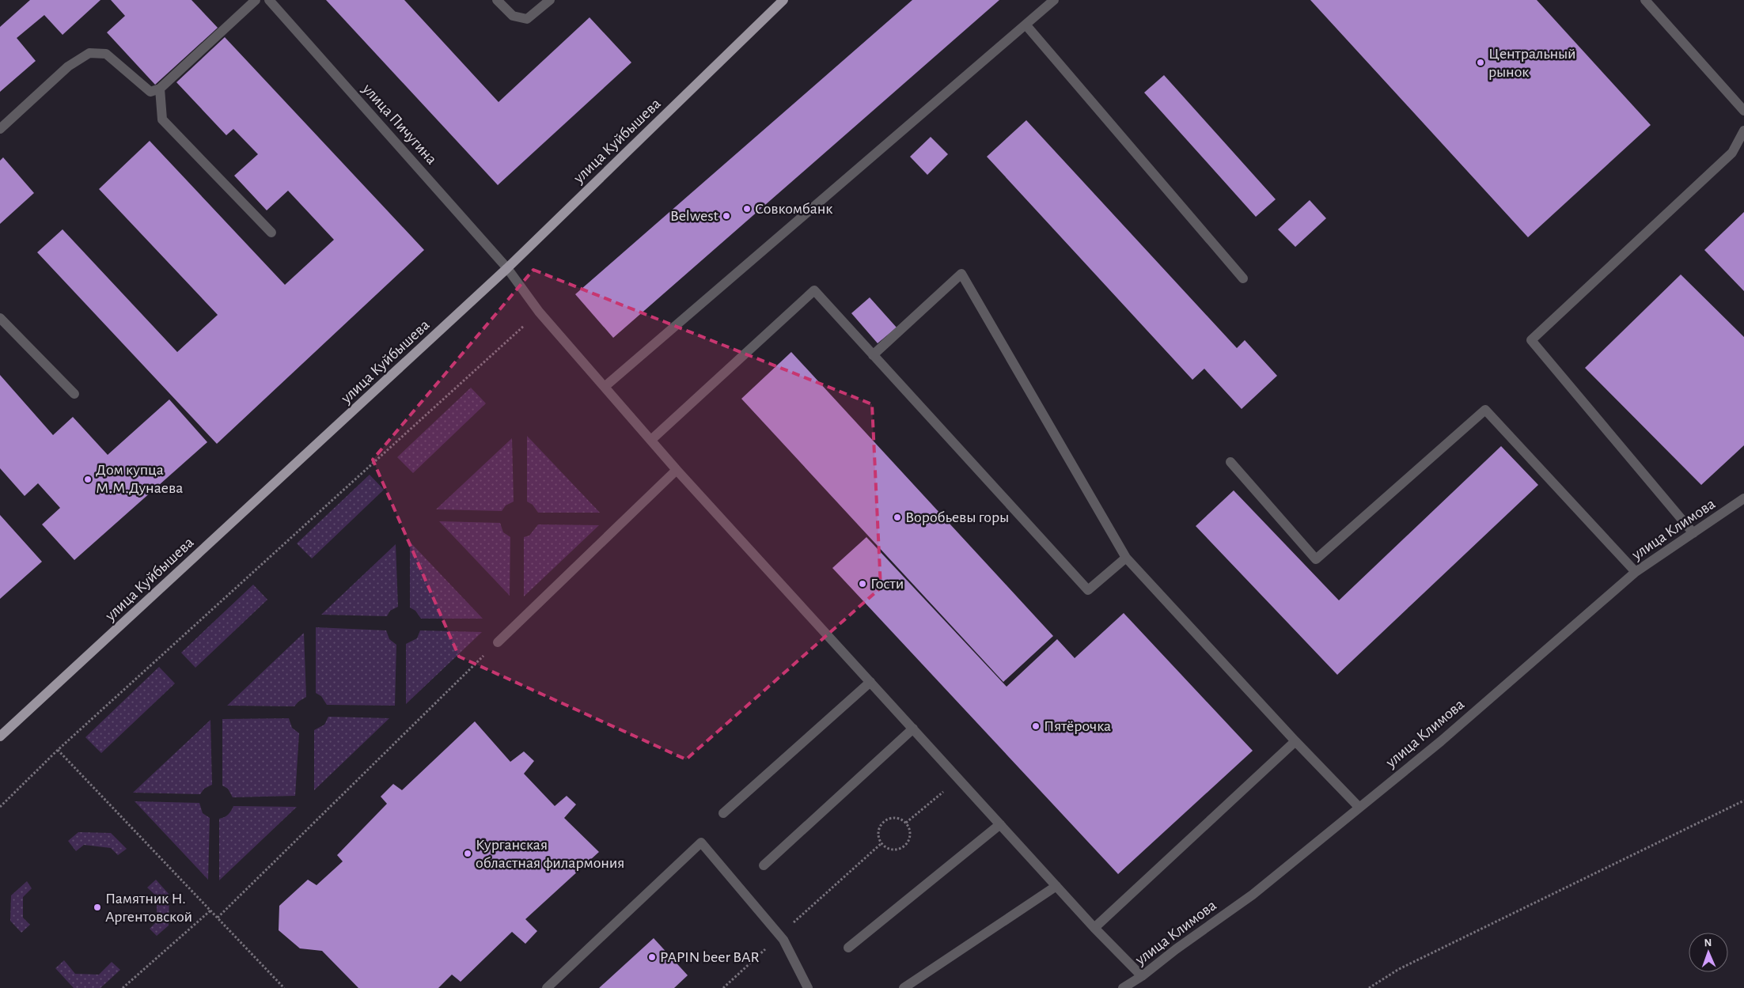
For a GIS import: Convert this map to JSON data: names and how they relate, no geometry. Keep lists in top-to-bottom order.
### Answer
{
  "streets": {
    "main road": ["улица Куйбышева"],
    "street": ["улица Пичугина", "улица Климова"]
  },
  "crossings": [
    ["улица Пичугина", "улица Куйбышева"],
    ["улица Пичугина", "улица Климова"]
  ],
  "places": [
    "Центральный рынок",
    "Совкомбанк",
    "Belwest",
    "Дом купца М.М.Дунаева",
    "Воробьевы горы",
    "Гости",
    "Пятёрочка",
    "Курганская областная филармония",
    "Памятник Н. Аргентовской",
    "PAPIN beer BAR"
  ],
  "north": "top"
}
